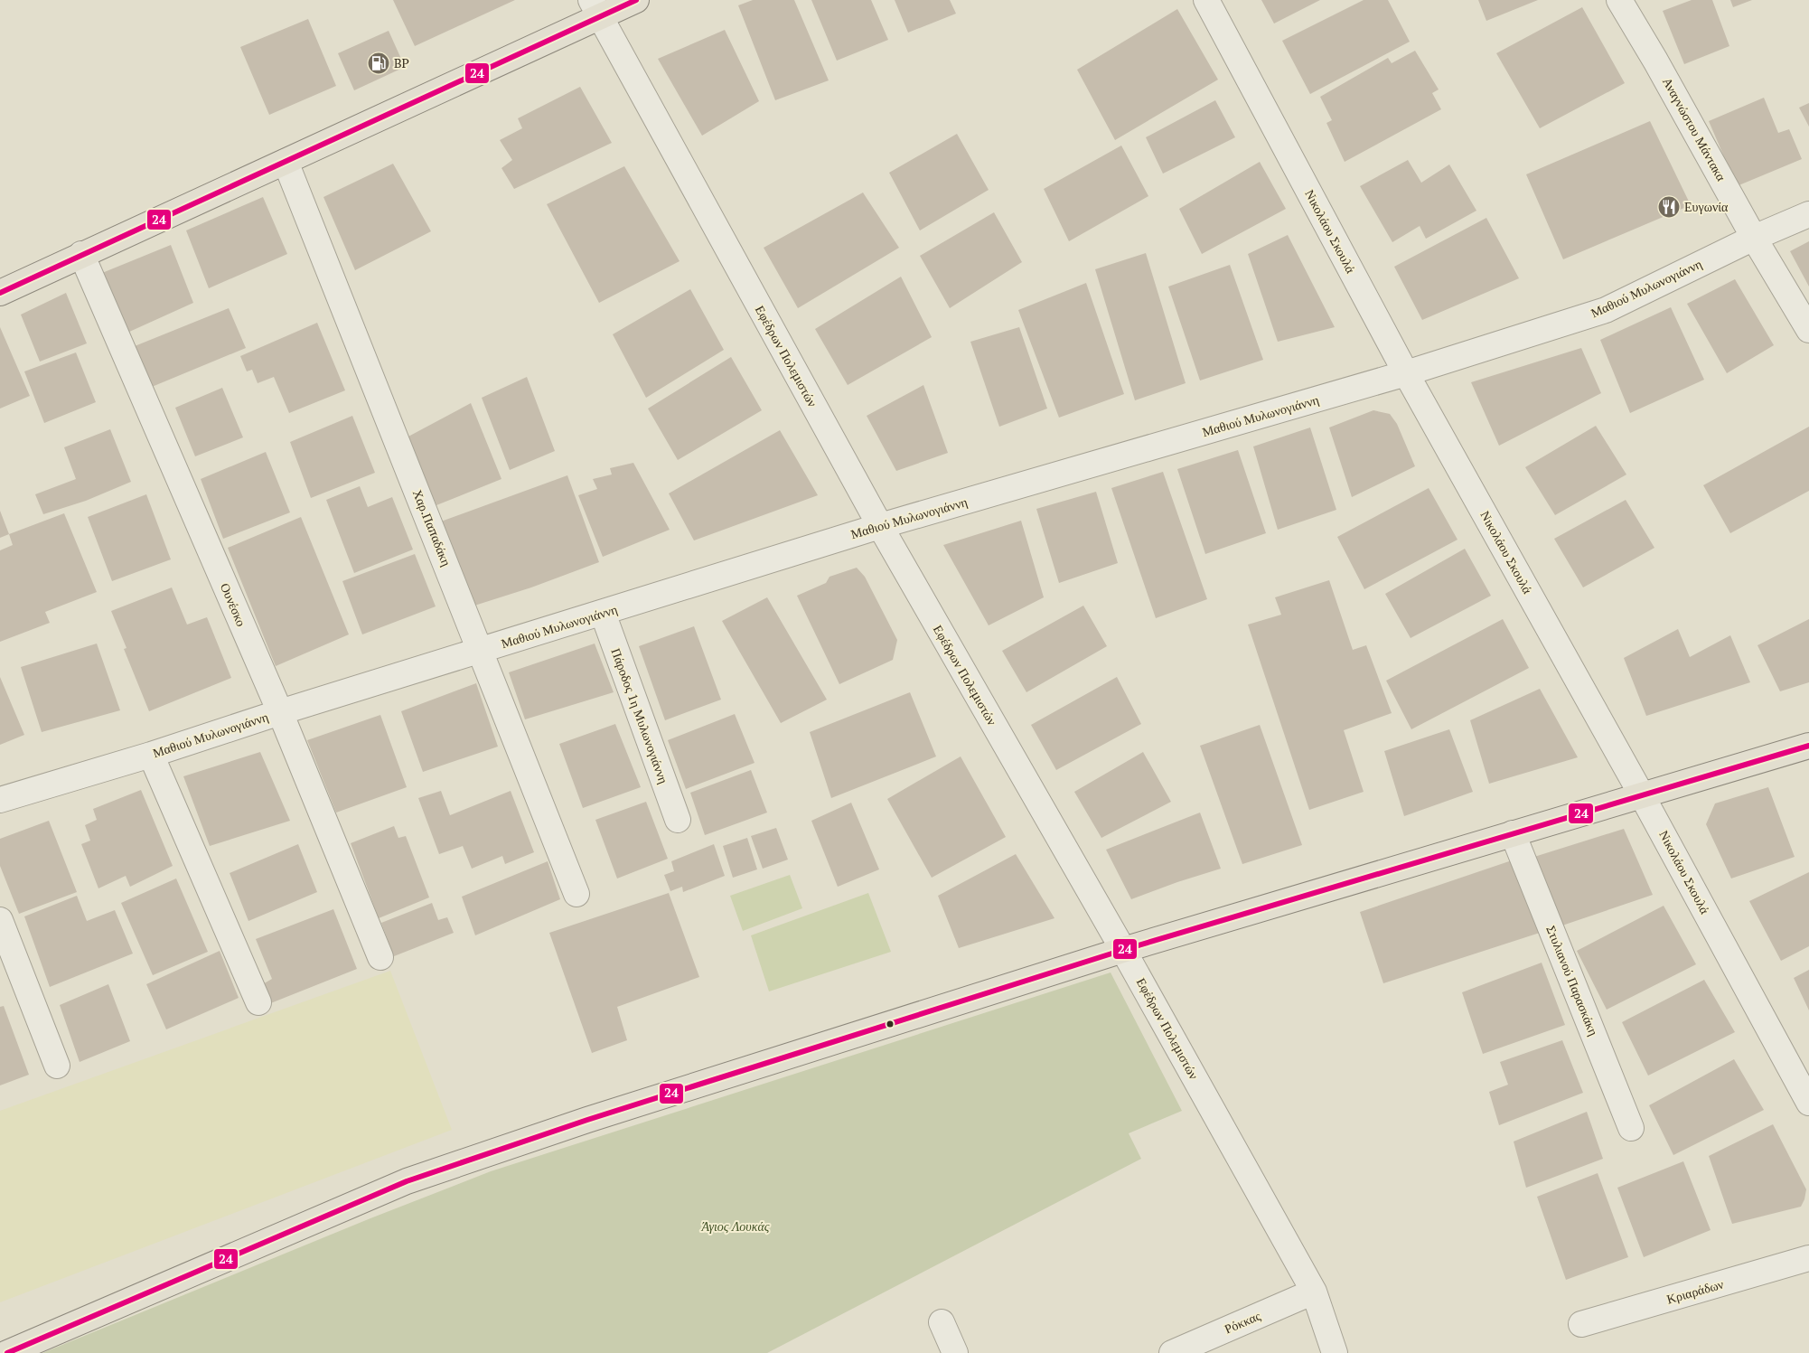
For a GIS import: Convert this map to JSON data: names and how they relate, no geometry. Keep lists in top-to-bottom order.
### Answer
{
  "streets": {
    "street": [
      "Αναγνώστου Μάντακα",
      "Νικολάου Σκουλά",
      "Μαθιού Μυλωνογιάννη",
      "Εφέδρων Πολεμιστών",
      "Χαρ.Παπαδάκη",
      "Ουνέσκο",
      "Πάροδος 1η Μυλωνογιάννη",
      "Στυλιανού Παρασκάκη",
      "Κριαράδων",
      "Ρόκκας"
    ]
  },
  "crossings": [
    ["Αναγνώστου Μάντακα", "Μαθιού Μυλωνογιάννη"],
    ["Νικολάου Σκουλά", "Μαθιού Μυλωνογιάννη"],
    ["Μαθιού Μυλωνογιάννη", "Εφέδρων Πολεμιστών"],
    ["Μαθιού Μυλωνογιάννη", "Χαρ.Παπαδάκη"],
    ["Μαθιού Μυλωνογιάννη", "Ουνέσκο"],
    ["Μαθιού Μυλωνογιάννη", "Πάροδος 1η Μυλωνογιάννη"],
    ["Εφέδρων Πολεμιστών", "Ρόκκας"]
  ],
  "parks": ["Άγιος Λουκάς"],
  "places": {
    "fuel station": ["BP"],
    "restaurant": ["Ευγωνία"]
  },
  "lines": ["transit line 24"]
}
